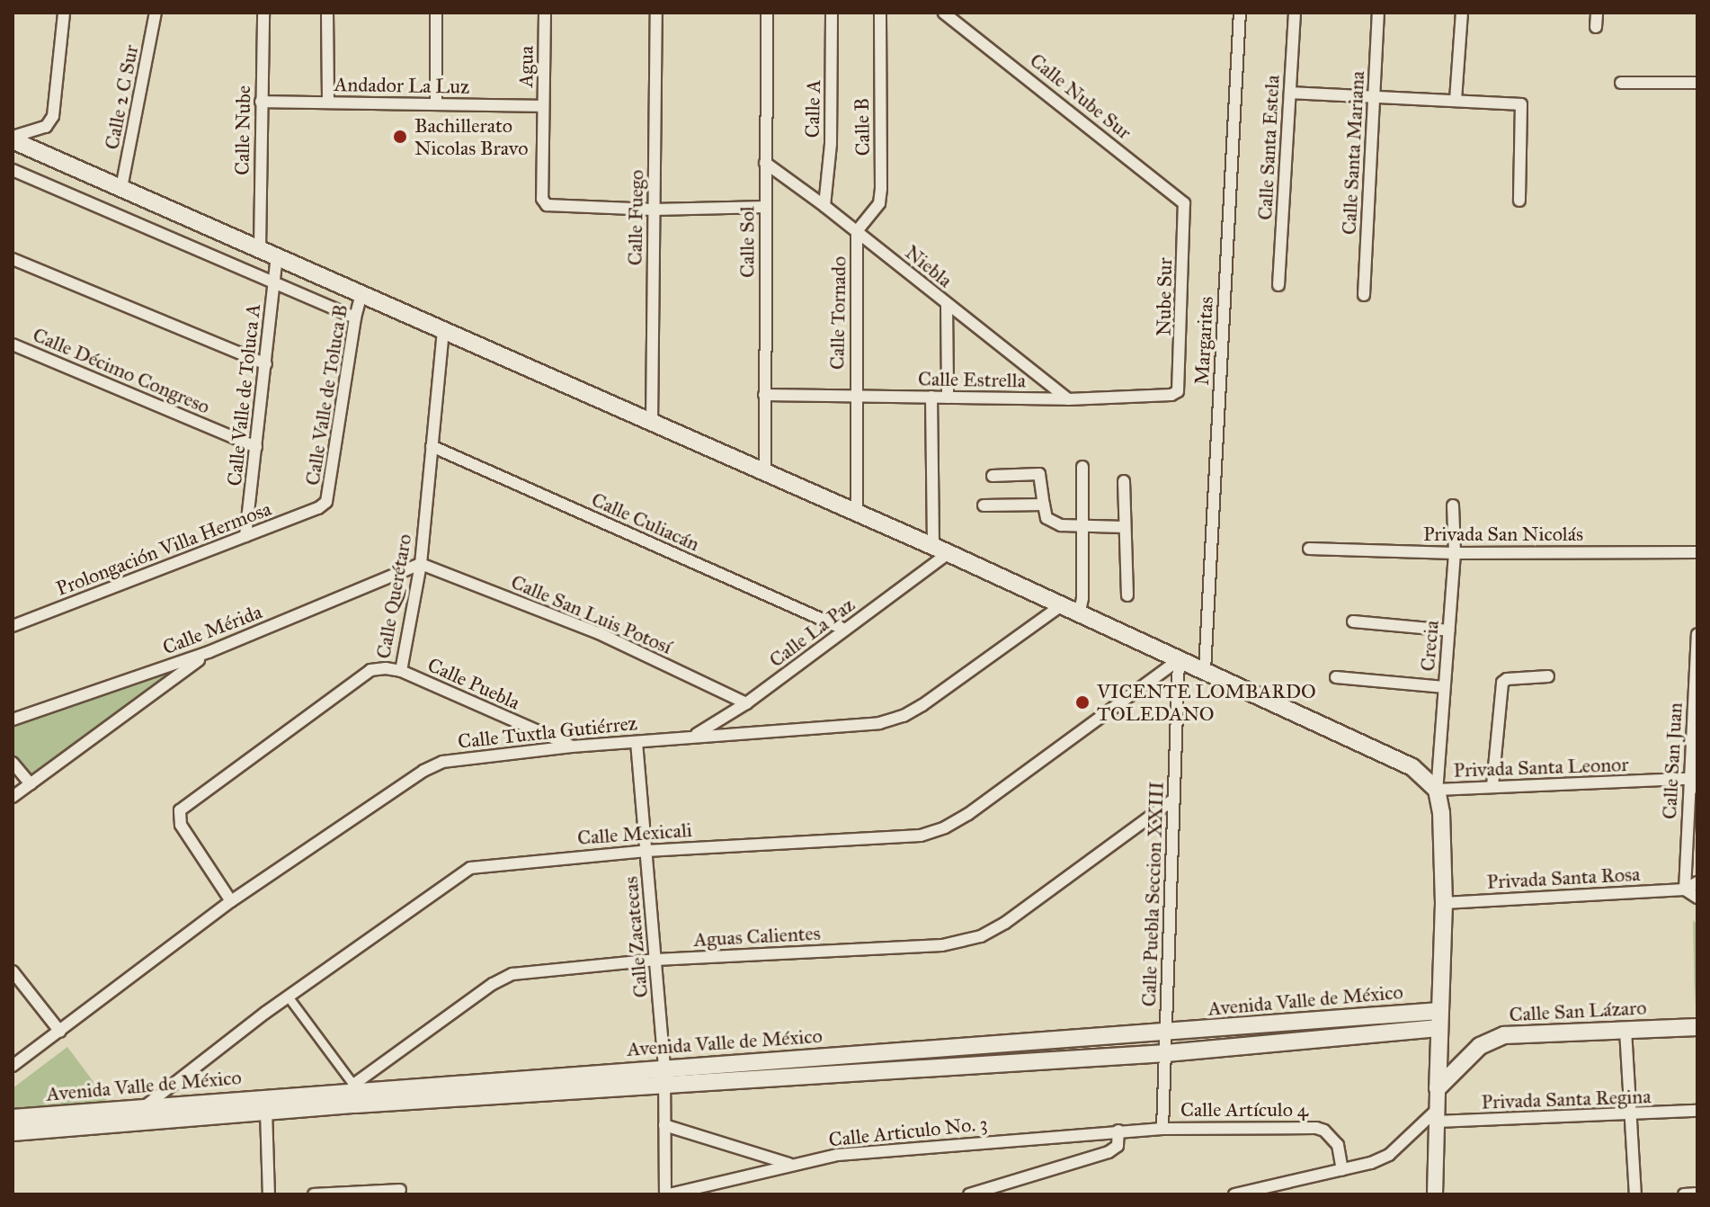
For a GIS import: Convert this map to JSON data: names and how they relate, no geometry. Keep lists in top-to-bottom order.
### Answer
{
  "streets": {
    "main road": ["Avenida Valle de México", "Calle San Lázaro"],
    "street": [
      "Agua",
      "Andador La Luz",
      "Calle Nube Sur",
      "Calle 2 C Sur",
      "Calle A",
      "Calle B",
      "Calle Nube",
      "Calle Santa Estela",
      "Calle Santa Mariana",
      "Calle Fuego",
      "Calle Sol",
      "Niebla",
      "Nube Sur",
      "Calle Tornado",
      "Margaritas",
      "Calle Décimo Congreso",
      "Calle Estrella",
      "Calle Valle de Toluca A",
      "Calle Valle de Toluca B",
      "Calle Culiacán",
      "Privada San Nicolás",
      "Prolongación Villa Hermosa",
      "Calle Querétaro",
      "Calle San Luis Potosí",
      "Calle Mérida",
      "Calle La Paz",
      "Crecia",
      "Calle Puebla",
      "Calle Tuxtla Gutiérrez",
      "Calle San Juan",
      "Privada Santa Leonor",
      "Calle Mexicali",
      "Privada Santa Rosa",
      "Calle Puebla Seccion XXIII",
      "Aguas Calientes",
      "Calle Zacatecas",
      "Privada Santa Regina",
      "Calle Artículo 4",
      "Calle Articulo No. 3"
    ]
  },
  "crossings": [
    ["Agua", "Andador La Luz"],
    ["Agua", "Calle Fuego"],
    ["Andador La Luz", "Calle Nube"],
    ["Calle Nube Sur", "Nube Sur"],
    ["Calle A", "Niebla"],
    ["Calle B", "Niebla"],
    ["Calle B", "Calle Tornado"],
    ["Calle Sol", "Niebla"],
    ["Calle Sol", "Calle Estrella"],
    ["Niebla", "Calle Tornado"],
    ["Niebla", "Calle Estrella"],
    ["Nube Sur", "Calle Estrella"],
    ["Calle Tornado", "Calle Estrella"],
    ["Calle Décimo Congreso", "Calle Valle de Toluca A"],
    ["Calle Valle de Toluca A", "Prolongación Villa Hermosa"],
    ["Calle Valle de Toluca B", "Prolongación Villa Hermosa"],
    ["Calle Culiacán", "Calle Querétaro"],
    ["Calle Culiacán", "Calle La Paz"],
    ["Privada San Nicolás", "Crecia"],
    ["Calle Querétaro", "Calle San Luis Potosí"],
    ["Calle Querétaro", "Calle Mérida"],
    ["Calle Querétaro", "Calle Puebla"],
    ["Calle Querétaro", "Calle Tuxtla Gutiérrez"],
    ["Calle San Luis Potosí", "Calle Mérida"],
    ["Calle San Luis Potosí", "Calle La Paz"],
    ["Calle La Paz", "Calle Tuxtla Gutiérrez"],
    ["Crecia", "Privada Santa Leonor"],
    ["Calle Puebla", "Calle Tuxtla Gutiérrez"],
    ["Calle Tuxtla Gutiérrez", "Calle Zacatecas"],
    ["Calle San Juan", "Privada Santa Leonor"],
    ["Calle San Juan", "Privada Santa Rosa"],
    ["Calle Mexicali", "Calle Puebla Seccion XXIII"],
    ["Calle Mexicali", "Calle Zacatecas"],
    ["Calle Mexicali", "Avenida Valle de México"],
    ["Calle Puebla Seccion XXIII", "Aguas Calientes"],
    ["Calle Puebla Seccion XXIII", "Avenida Valle de México"],
    ["Calle Puebla Seccion XXIII", "Calle Artículo 4"],
    ["Calle Puebla Seccion XXIII", "Calle Articulo No. 3"],
    ["Aguas Calientes", "Calle Zacatecas"],
    ["Aguas Calientes", "Avenida Valle de México"],
    ["Calle Zacatecas", "Avenida Valle de México"],
    ["Calle Zacatecas", "Calle Articulo No. 3"],
    ["Calle Artículo 4", "Calle Articulo No. 3"]
  ],
  "places": ["Bachillerato Nicolas Bravo", "VICENTE LOMBARDO TOLEDANO"]
}
